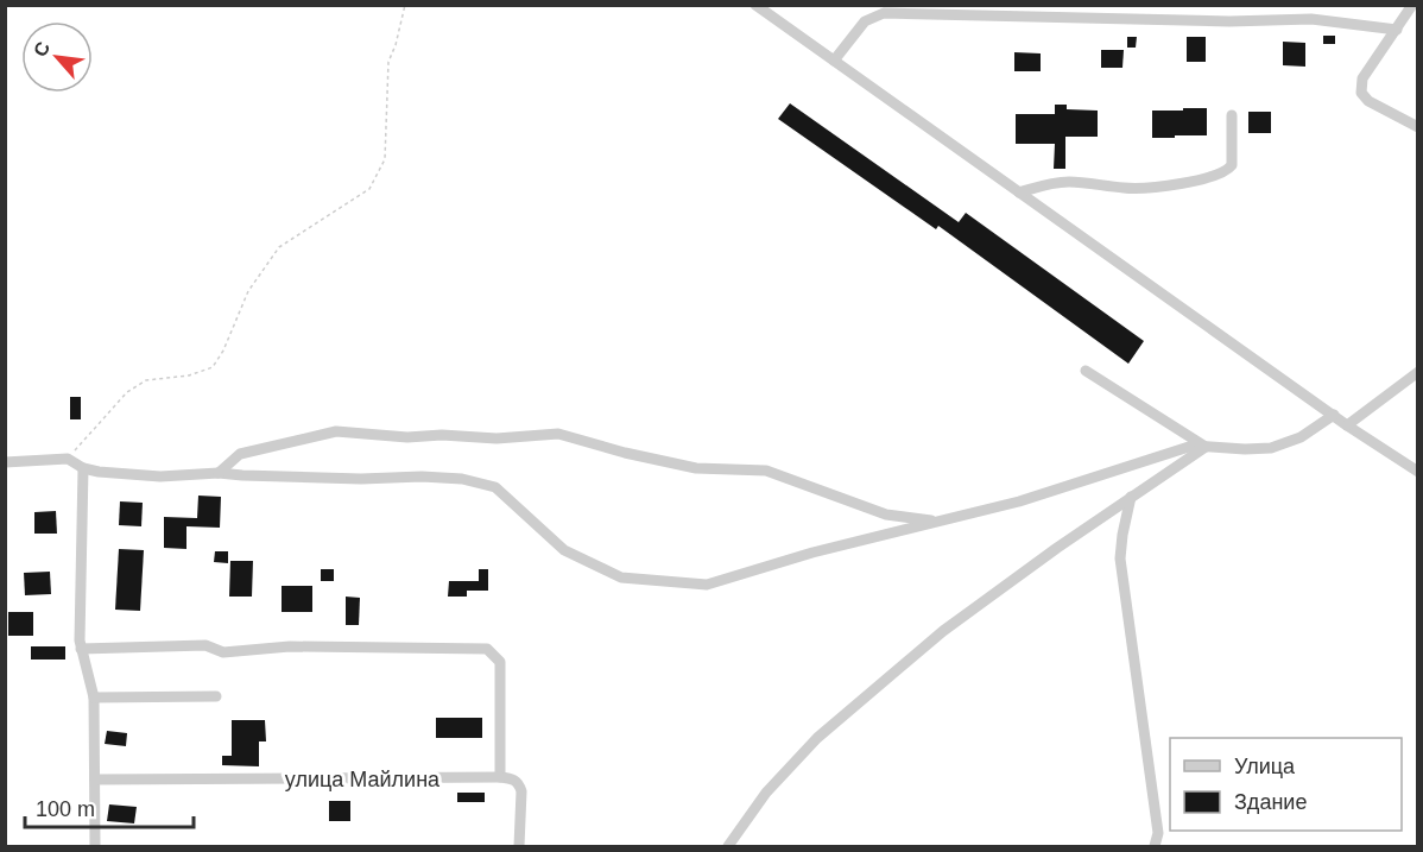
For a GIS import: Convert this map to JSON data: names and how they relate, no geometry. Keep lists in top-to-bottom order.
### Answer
{
  "streets": {
    "street": ["улица Майлина"]
  },
  "legend": ["Улица", "Здание"],
  "scale_bar": "100 m",
  "north": "top left"
}
